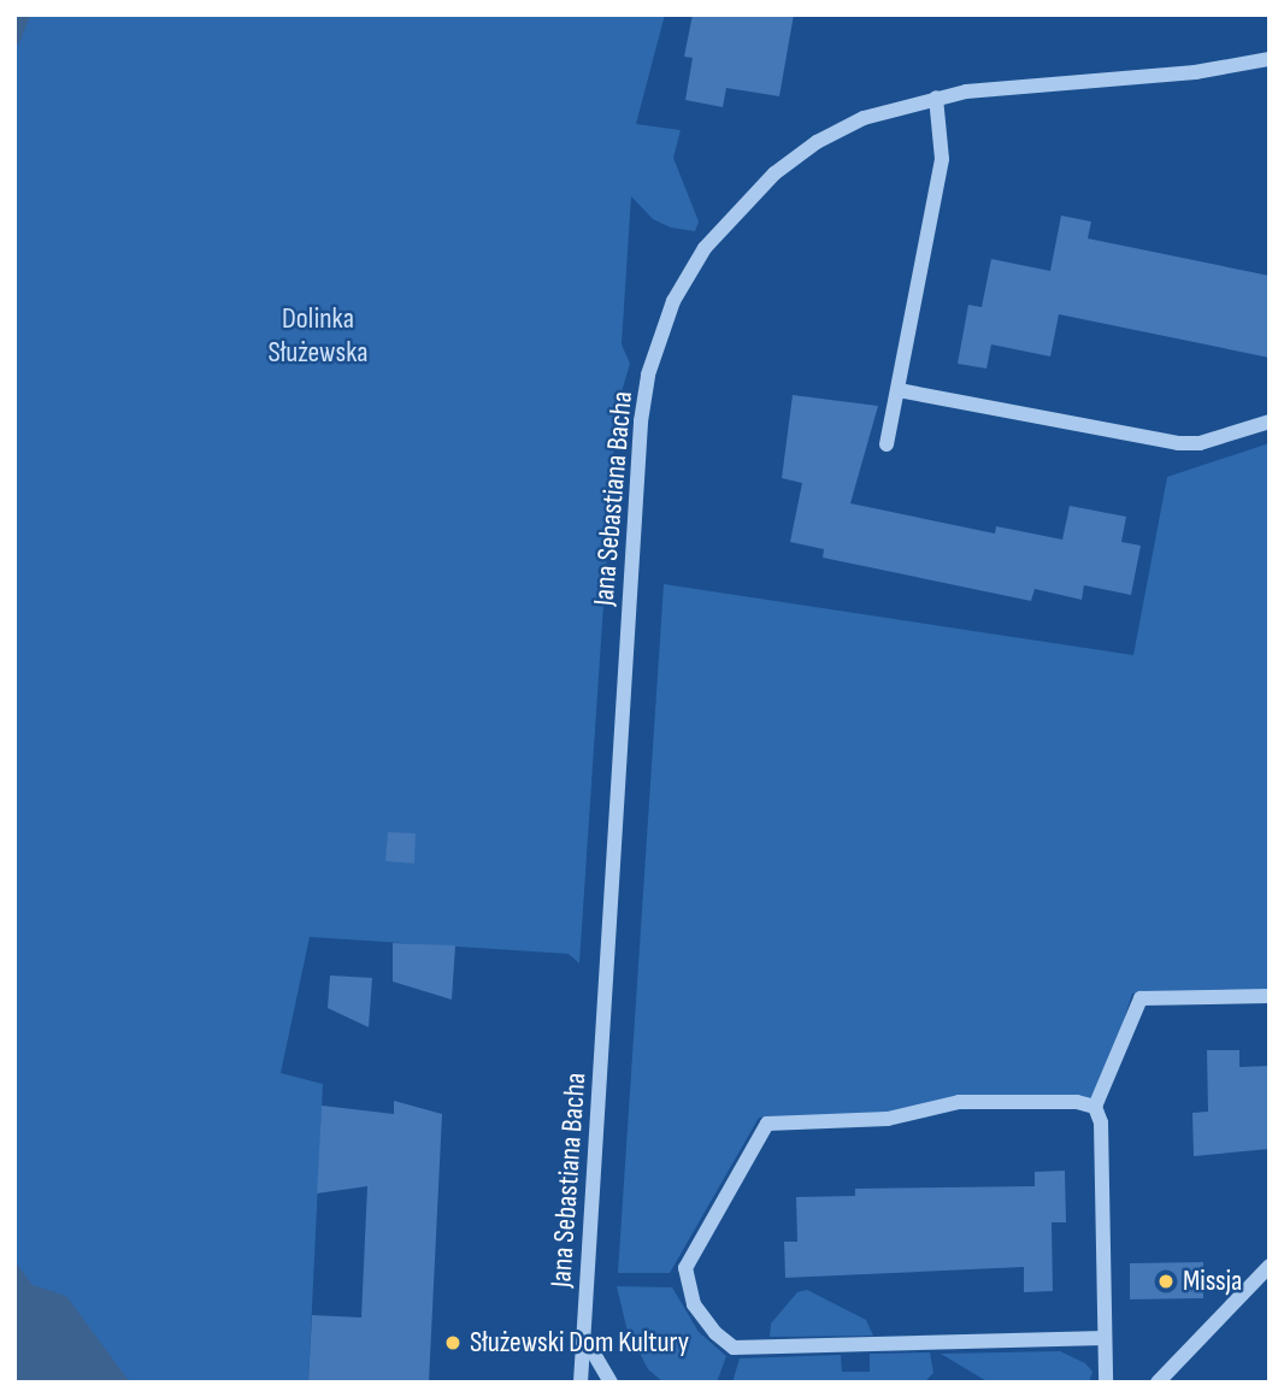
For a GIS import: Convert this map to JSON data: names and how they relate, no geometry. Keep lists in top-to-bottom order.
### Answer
{
  "streets": {
    "street": ["Jana Sebastiana Bacha"]
  },
  "parks": ["Dolinka Służewska"],
  "places": ["Missja", "Służewski Dom Kultury"]
}
